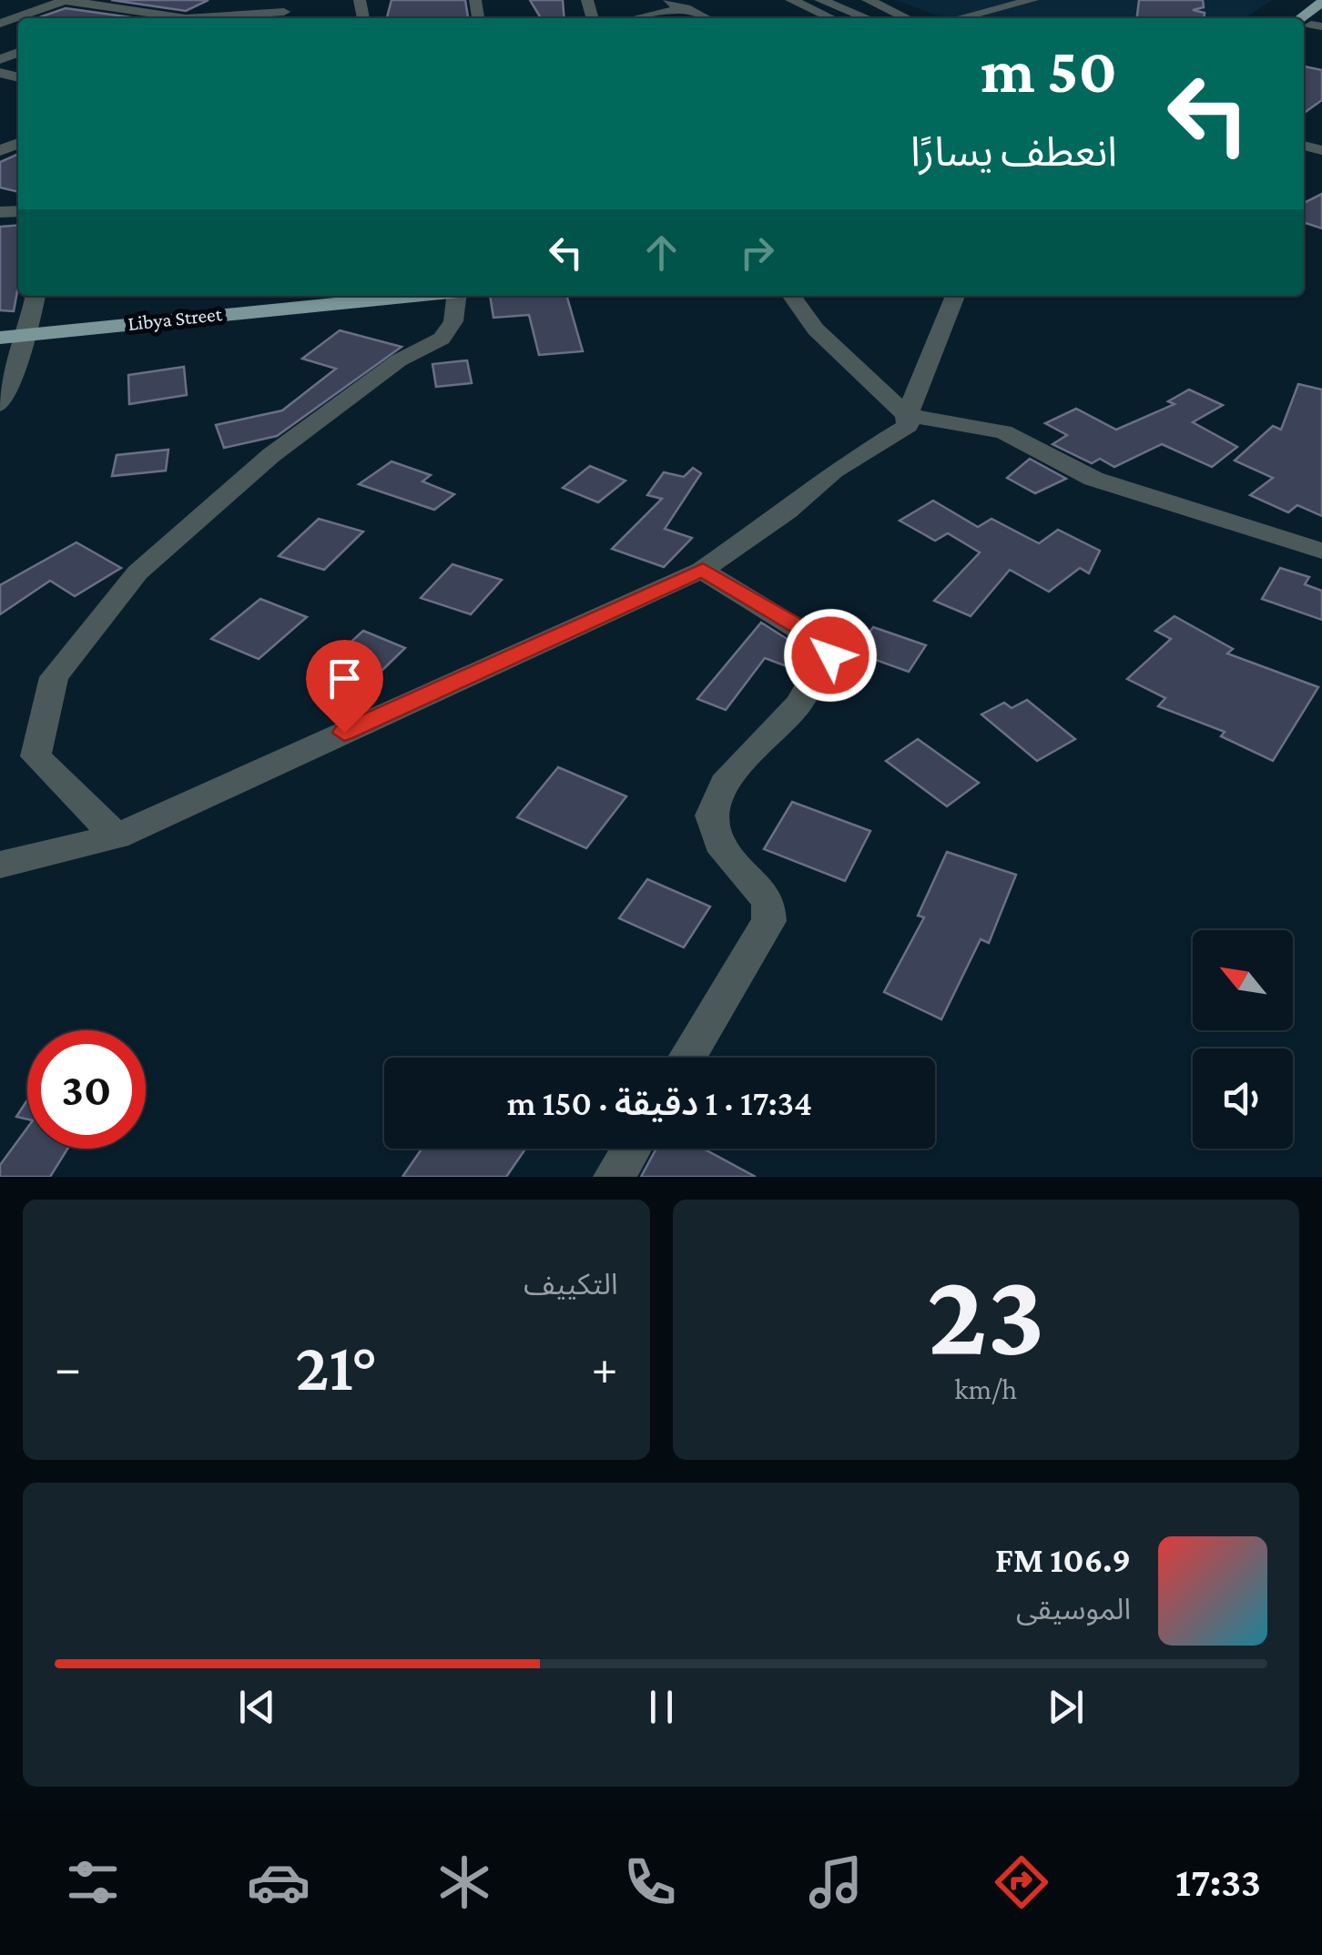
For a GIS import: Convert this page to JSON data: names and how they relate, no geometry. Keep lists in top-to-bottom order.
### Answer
{
  "streets": {
    "main road": ["Libya Street"]
  },
  "north": "top left",
  "page": {
    "turn": ["50 m", "انعطف يسارًا"],
    "limit": "30",
    "trip": "17:34 · 1 دقيقة · 150 m",
    "tile": [
      ["23", "km/h"],
      "التكييف"
    ],
    "heat": ["−", "21°", "+"],
    "song": ["106.9 FM", "الموسيقى"],
    "tabs": "17:33"
  }
}
